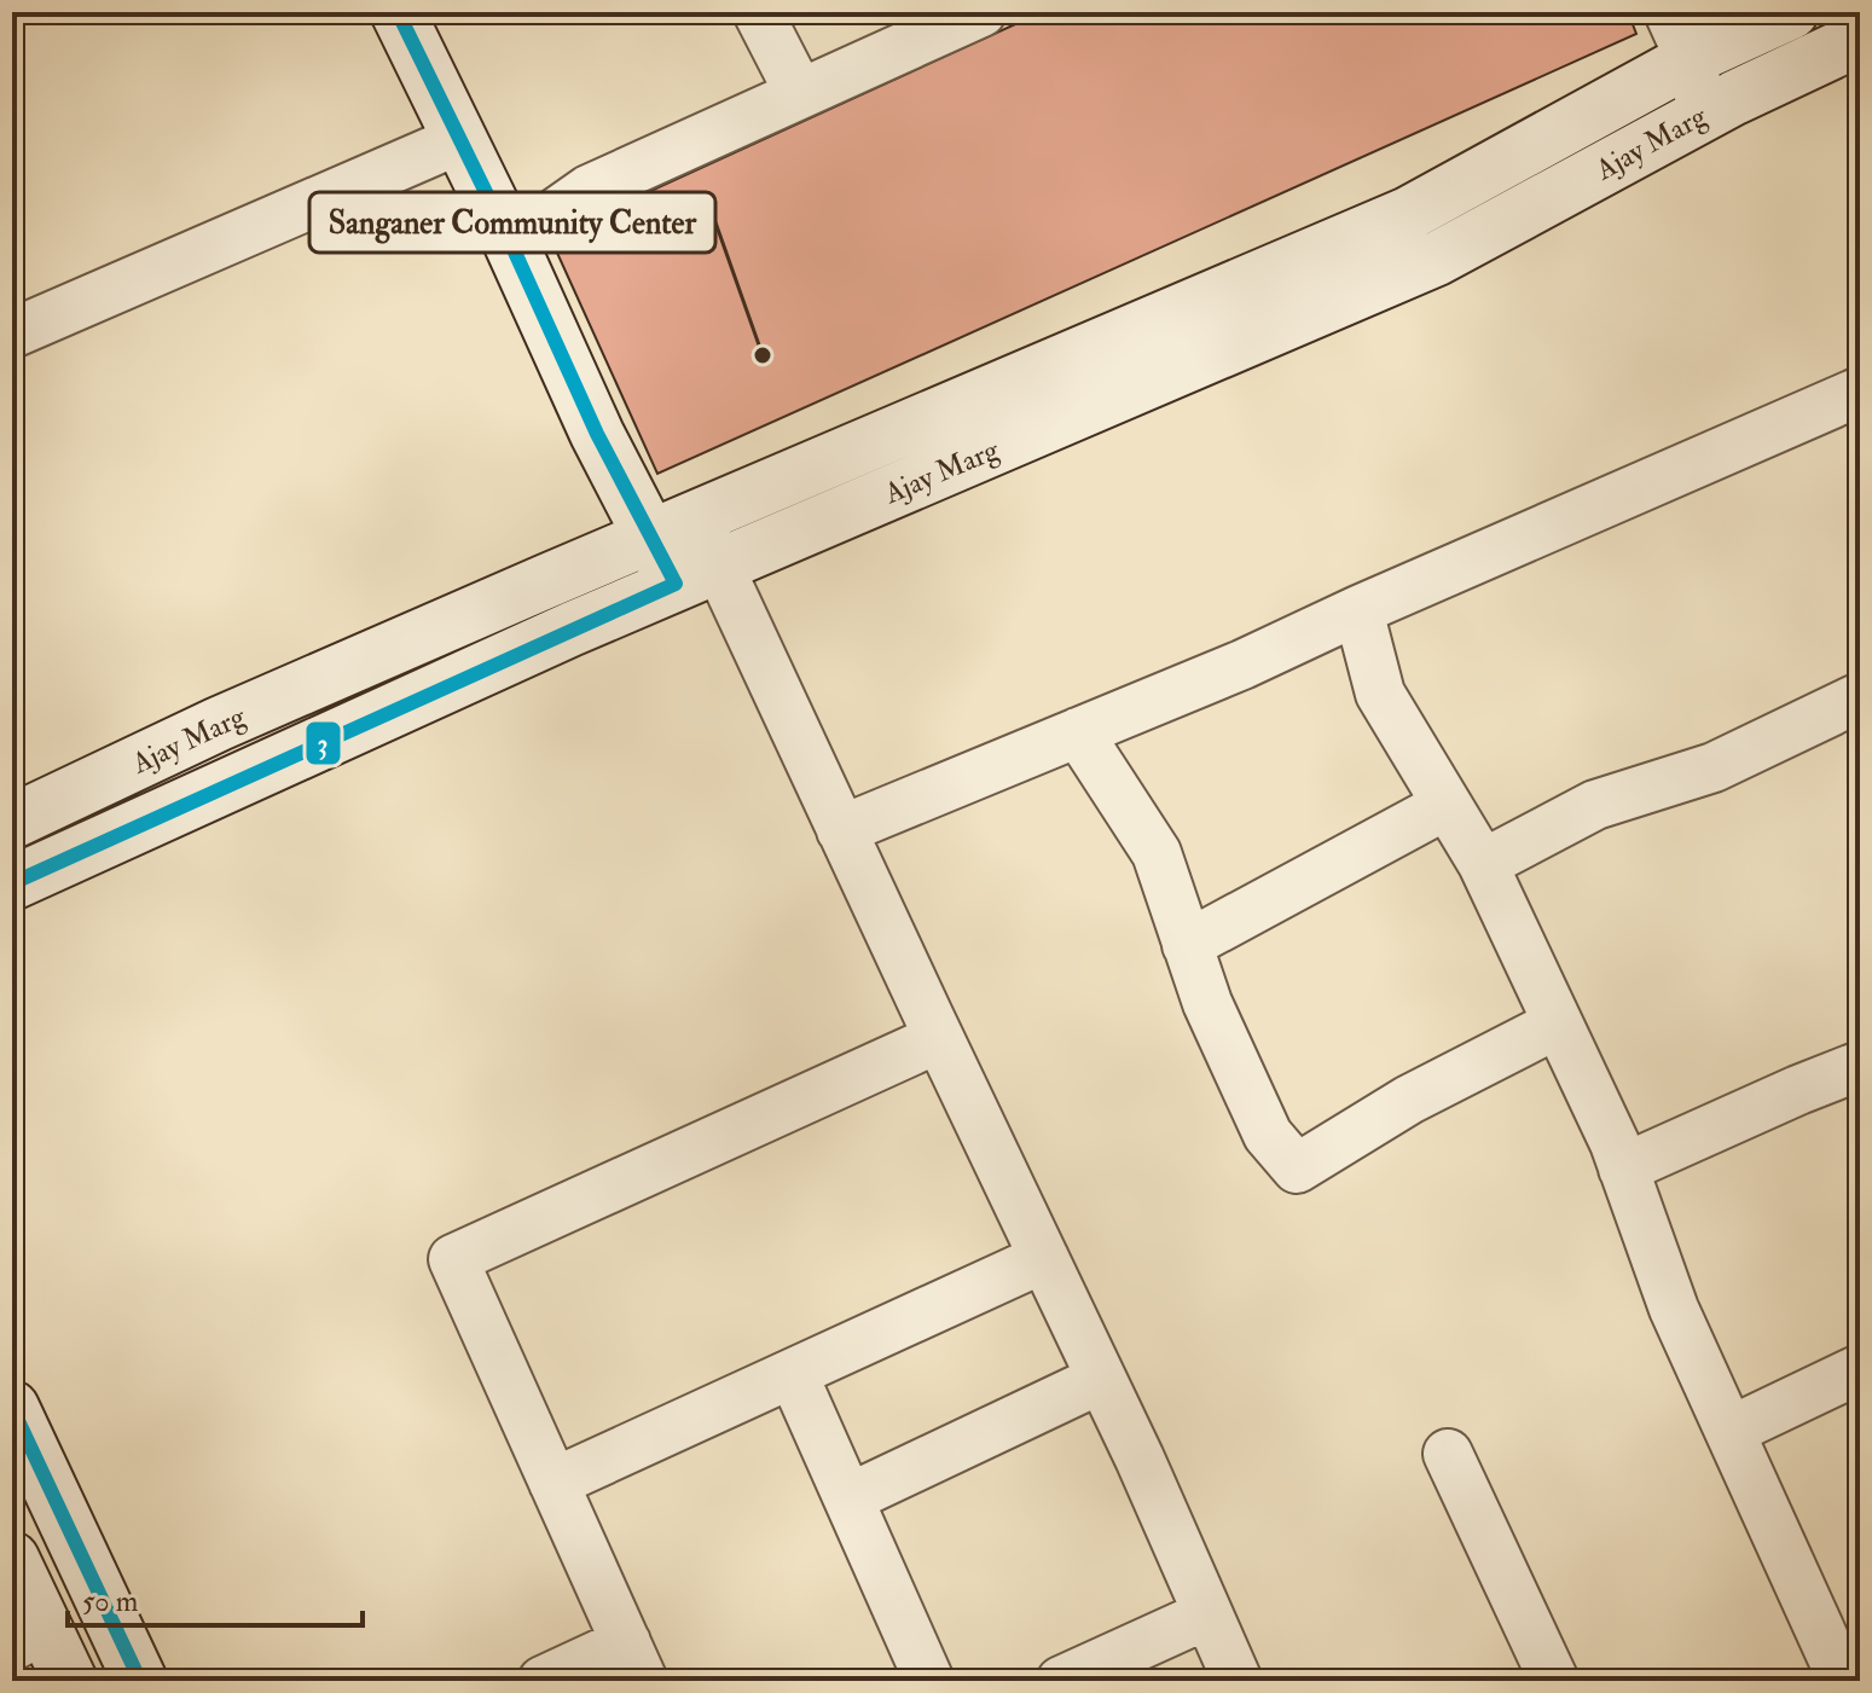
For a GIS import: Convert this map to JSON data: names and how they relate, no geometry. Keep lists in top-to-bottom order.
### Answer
{
  "streets": {
    "street": ["Ajay Marg"]
  },
  "places": ["Sanganer Community Center"],
  "lines": ["transit line 3"],
  "scale_bar": "50 m"
}
